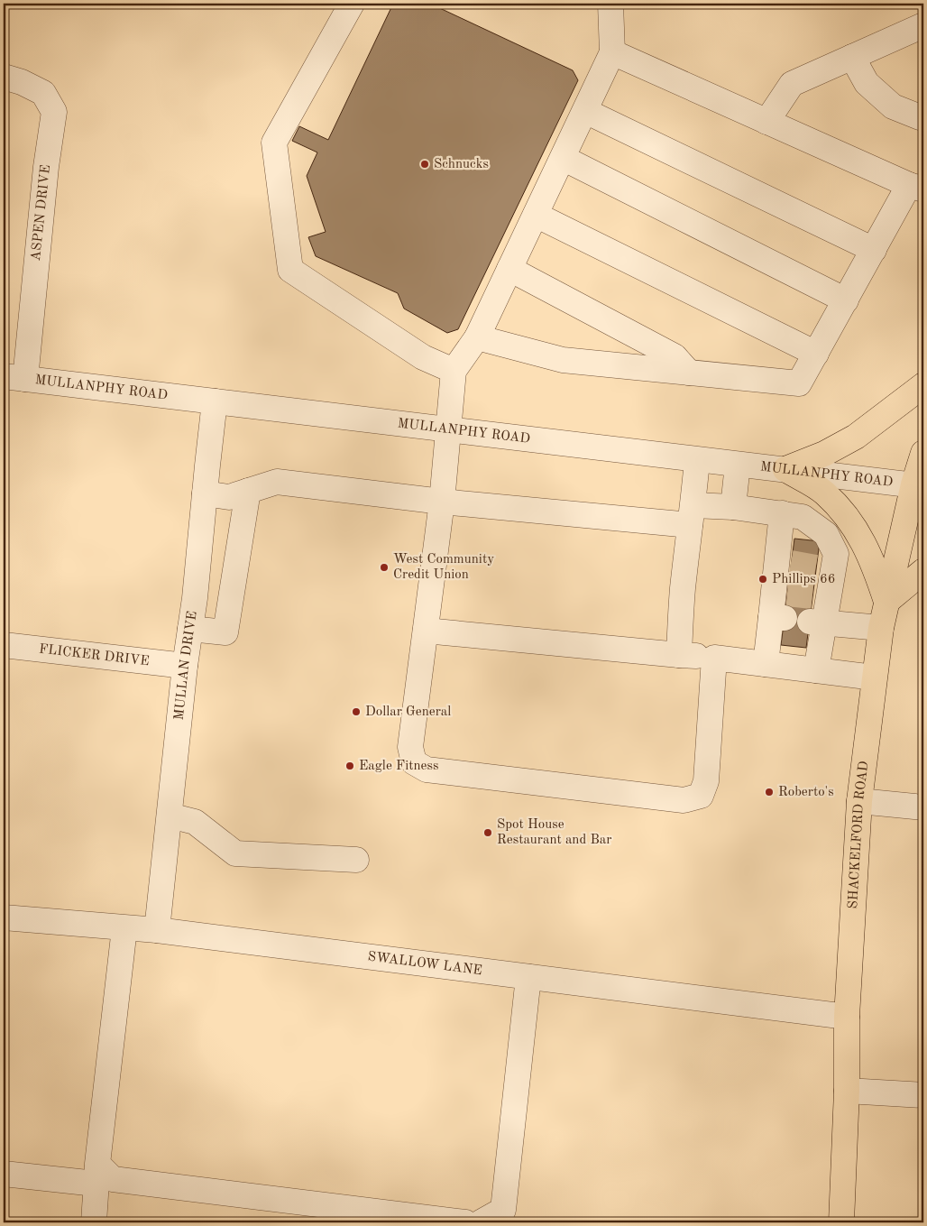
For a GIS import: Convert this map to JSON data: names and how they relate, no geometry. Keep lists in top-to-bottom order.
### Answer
{
  "streets": {
    "main road": ["SHACKELFORD ROAD"],
    "street": [
      "ASPEN DRIVE",
      "MULLANPHY ROAD",
      "FLICKER DRIVE",
      "MULLAN DRIVE",
      "SWALLOW LANE"
    ]
  },
  "crossings": [
    ["ASPEN DRIVE", "MULLANPHY ROAD"],
    ["MULLANPHY ROAD", "MULLAN DRIVE"],
    ["MULLANPHY ROAD", "SHACKELFORD ROAD"],
    ["FLICKER DRIVE", "MULLAN DRIVE"],
    ["MULLAN DRIVE", "SWALLOW LANE"],
    ["SHACKELFORD ROAD", "SWALLOW LANE"]
  ],
  "places": [
    "Schnucks",
    "West Community Credit Union",
    "Phillips 66",
    "Dollar General",
    "Eagle Fitness",
    "Roberto's",
    "Spot House Restaurant and Bar"
  ]
}
